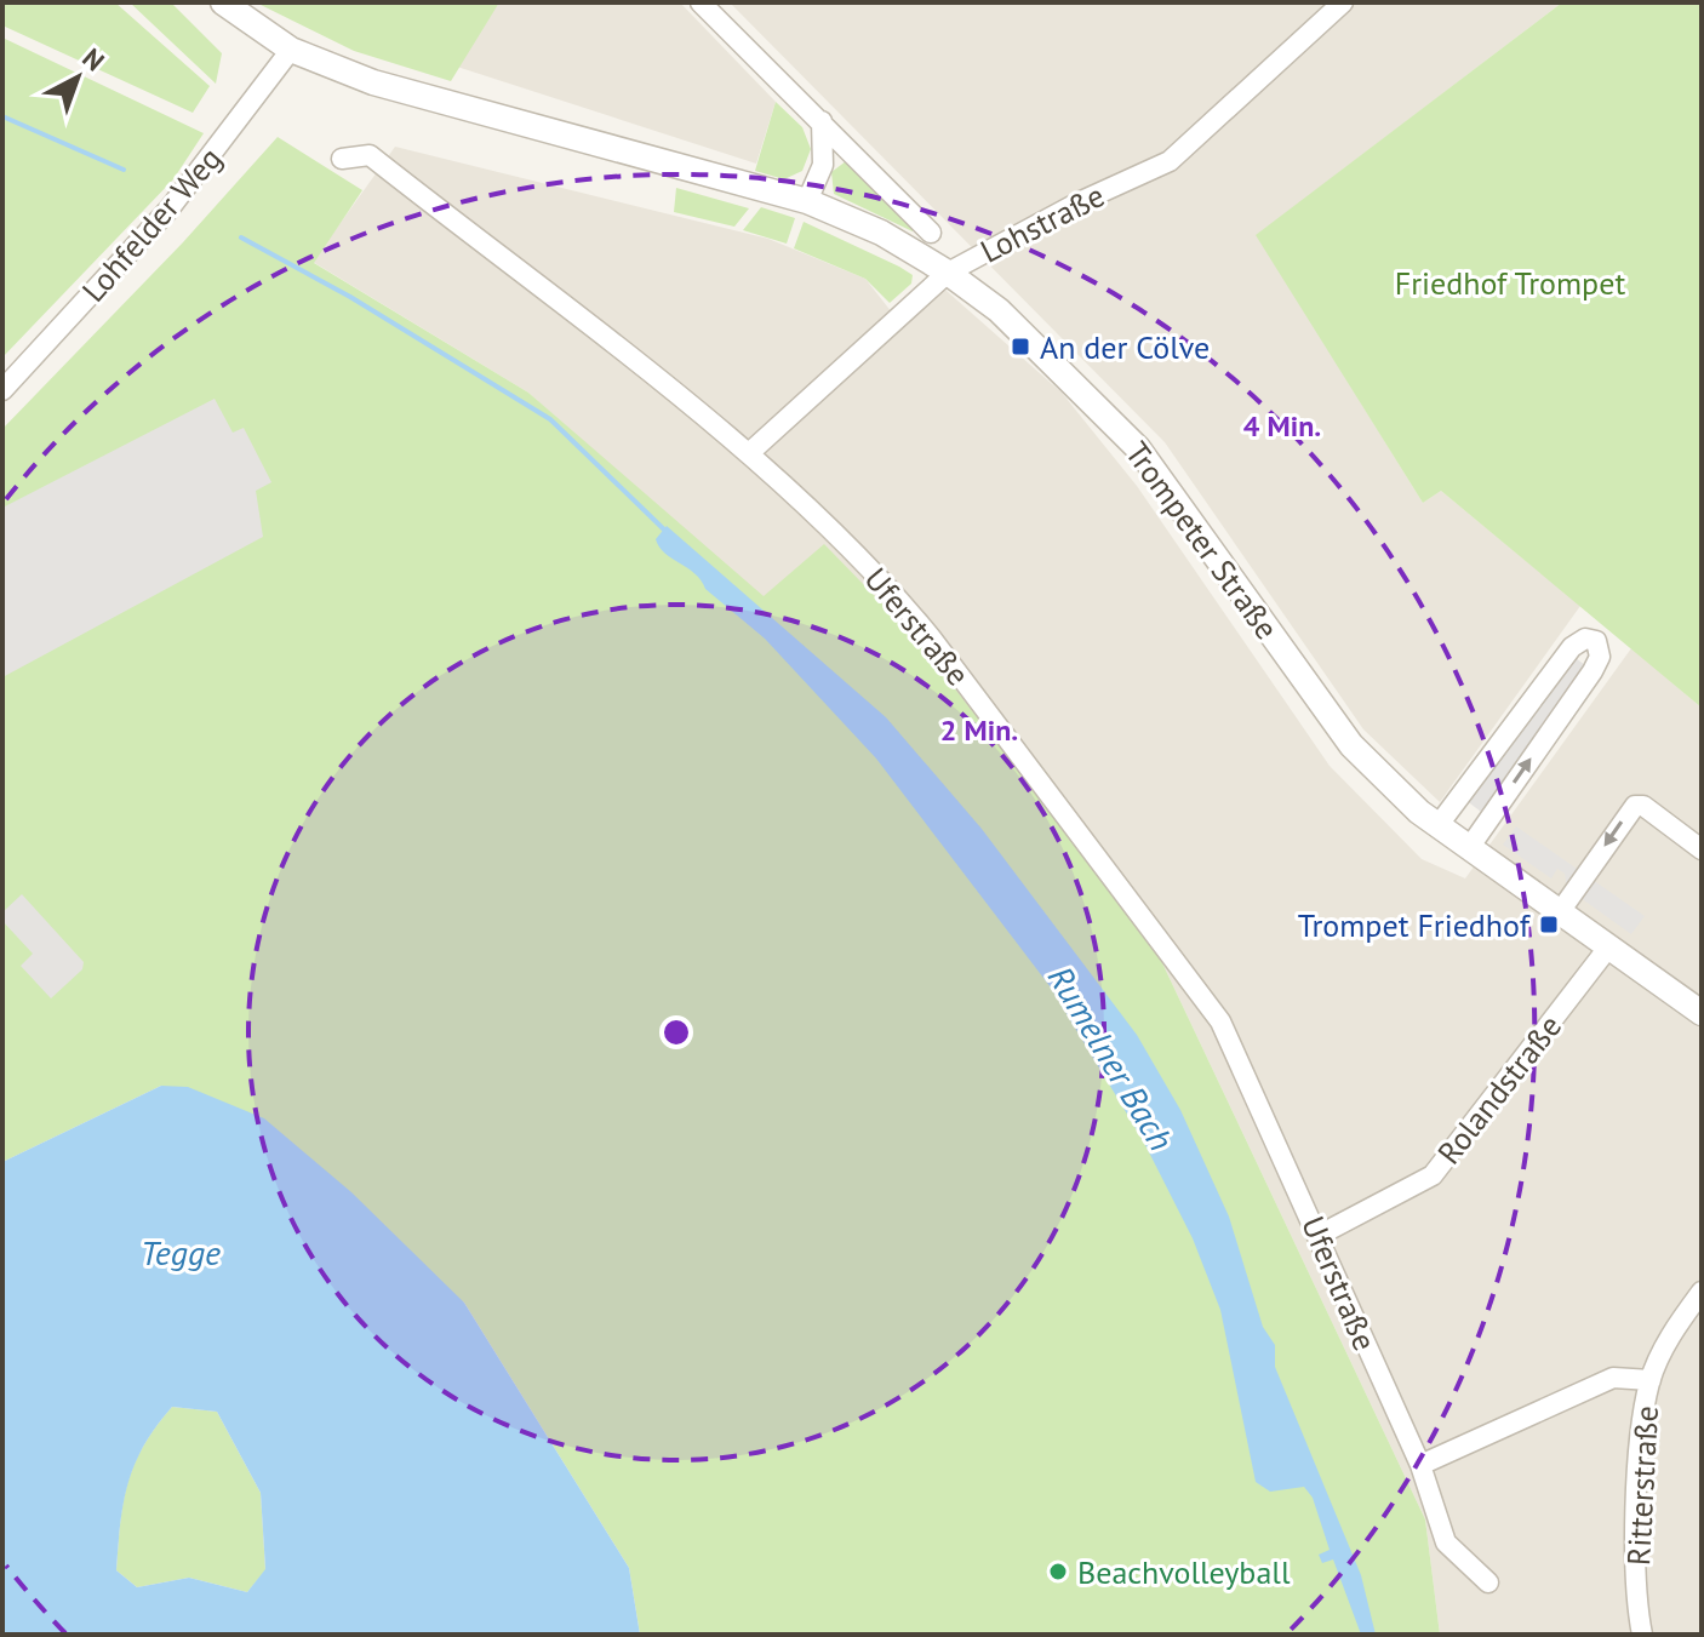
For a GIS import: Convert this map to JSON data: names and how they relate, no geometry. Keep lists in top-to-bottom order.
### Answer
{
  "streets": {
    "street": [
      "Lohstraße",
      "Lohfelder Weg",
      "Trompeter Straße",
      "Uferstraße",
      "Rolandstraße",
      "Ritterstraße"
    ]
  },
  "crossings": [
    ["Lohstraße", "Trompeter Straße"],
    ["Lohstraße", "Uferstraße"],
    ["Trompeter Straße", "Rolandstraße"],
    ["Uferstraße", "Rolandstraße"]
  ],
  "water": ["Rumelner Bach", "Tegge"],
  "parks": ["Friedhof Trompet"],
  "places": {
    "transit": ["An der Cölve", "Trompet Friedhof"],
    "other": ["Beachvolleyball"]
  },
  "north": "top right",
  "rings": ["4 Min.", "2 Min."]
}
